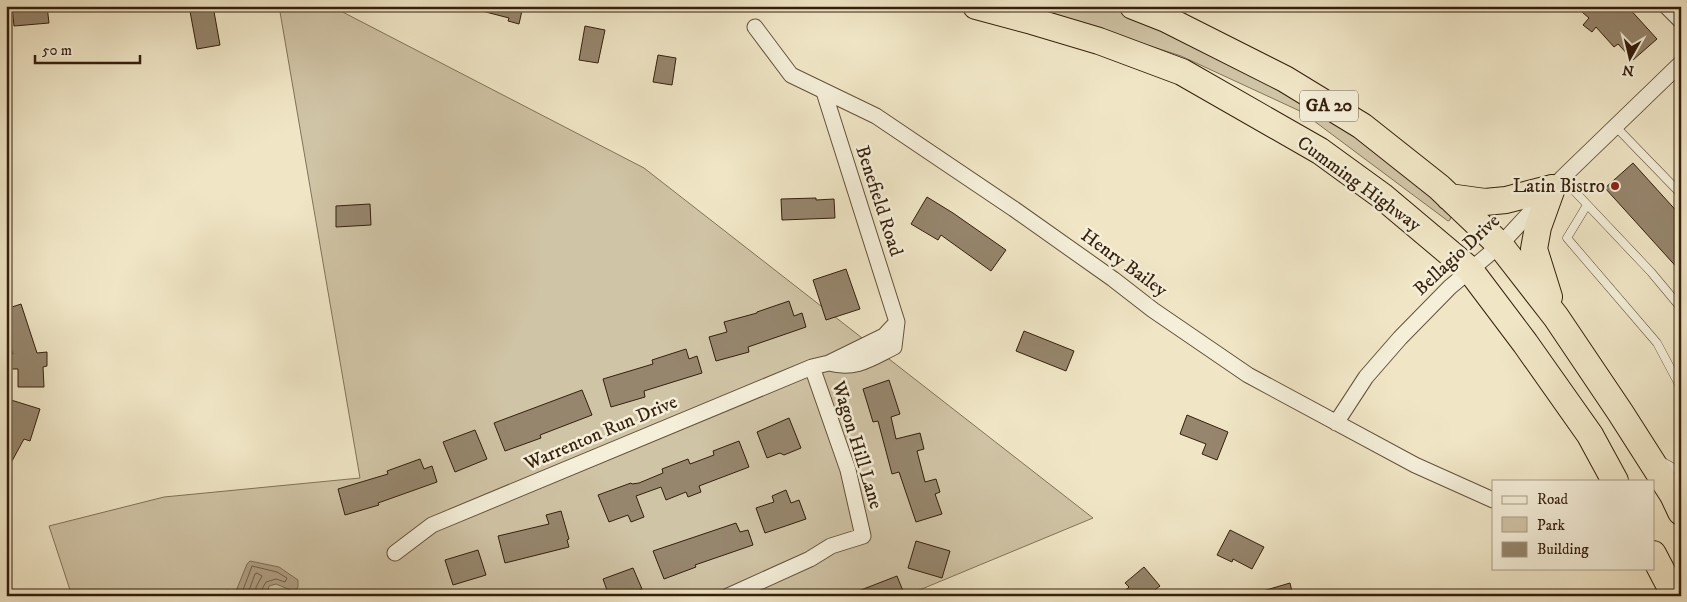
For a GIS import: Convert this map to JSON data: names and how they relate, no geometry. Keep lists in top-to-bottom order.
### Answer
{
  "streets": {
    "highway": ["GA 20", "Cumming Highway"],
    "street": [
      "Benefield Road",
      "Bellagio Drive",
      "Henry Bailey",
      "Warrenton Run Drive",
      "Wagon Hill Lane"
    ]
  },
  "crossings": [
    ["GA 20", "Bellagio Drive"],
    ["Cumming Highway", "Bellagio Drive"],
    ["Benefield Road", "Henry Bailey"],
    ["Benefield Road", "Warrenton Run Drive"],
    ["Bellagio Drive", "Henry Bailey"],
    ["Warrenton Run Drive", "Wagon Hill Lane"]
  ],
  "places": ["Latin Bistro"],
  "legend": ["Road", "Park", "Building"],
  "scale_bar": "50 m",
  "north": "bottom"
}
